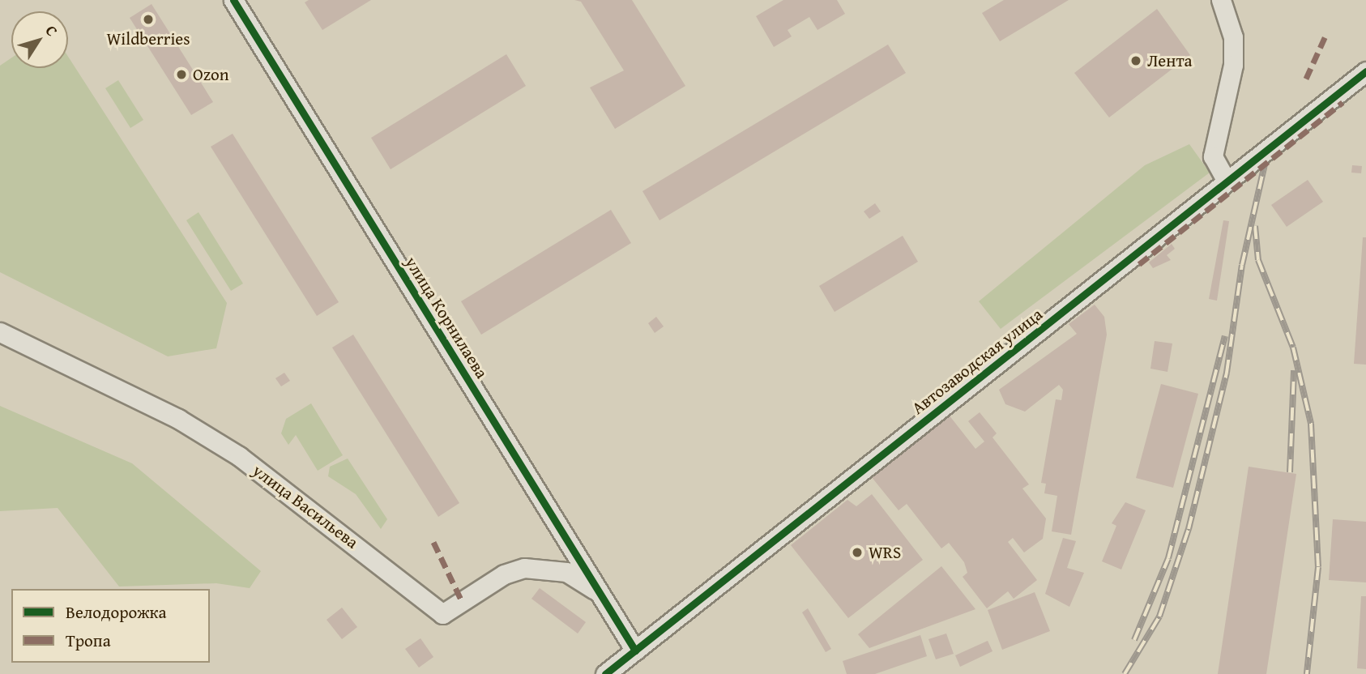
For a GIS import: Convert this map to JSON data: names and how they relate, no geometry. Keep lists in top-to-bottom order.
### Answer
{
  "streets": {
    "street": ["улица Корнилаева", "Автозаводская улица", "улица Васильева"]
  },
  "crossings": [
    ["улица Корнилаева", "Автозаводская улица"],
    ["улица Корнилаева", "улица Васильева"]
  ],
  "places": [
    "Wildberries",
    "Лента",
    "Ozon",
    "WRS"
  ],
  "legend": ["Велодорожка", "Тропа"],
  "north": "top right"
}
